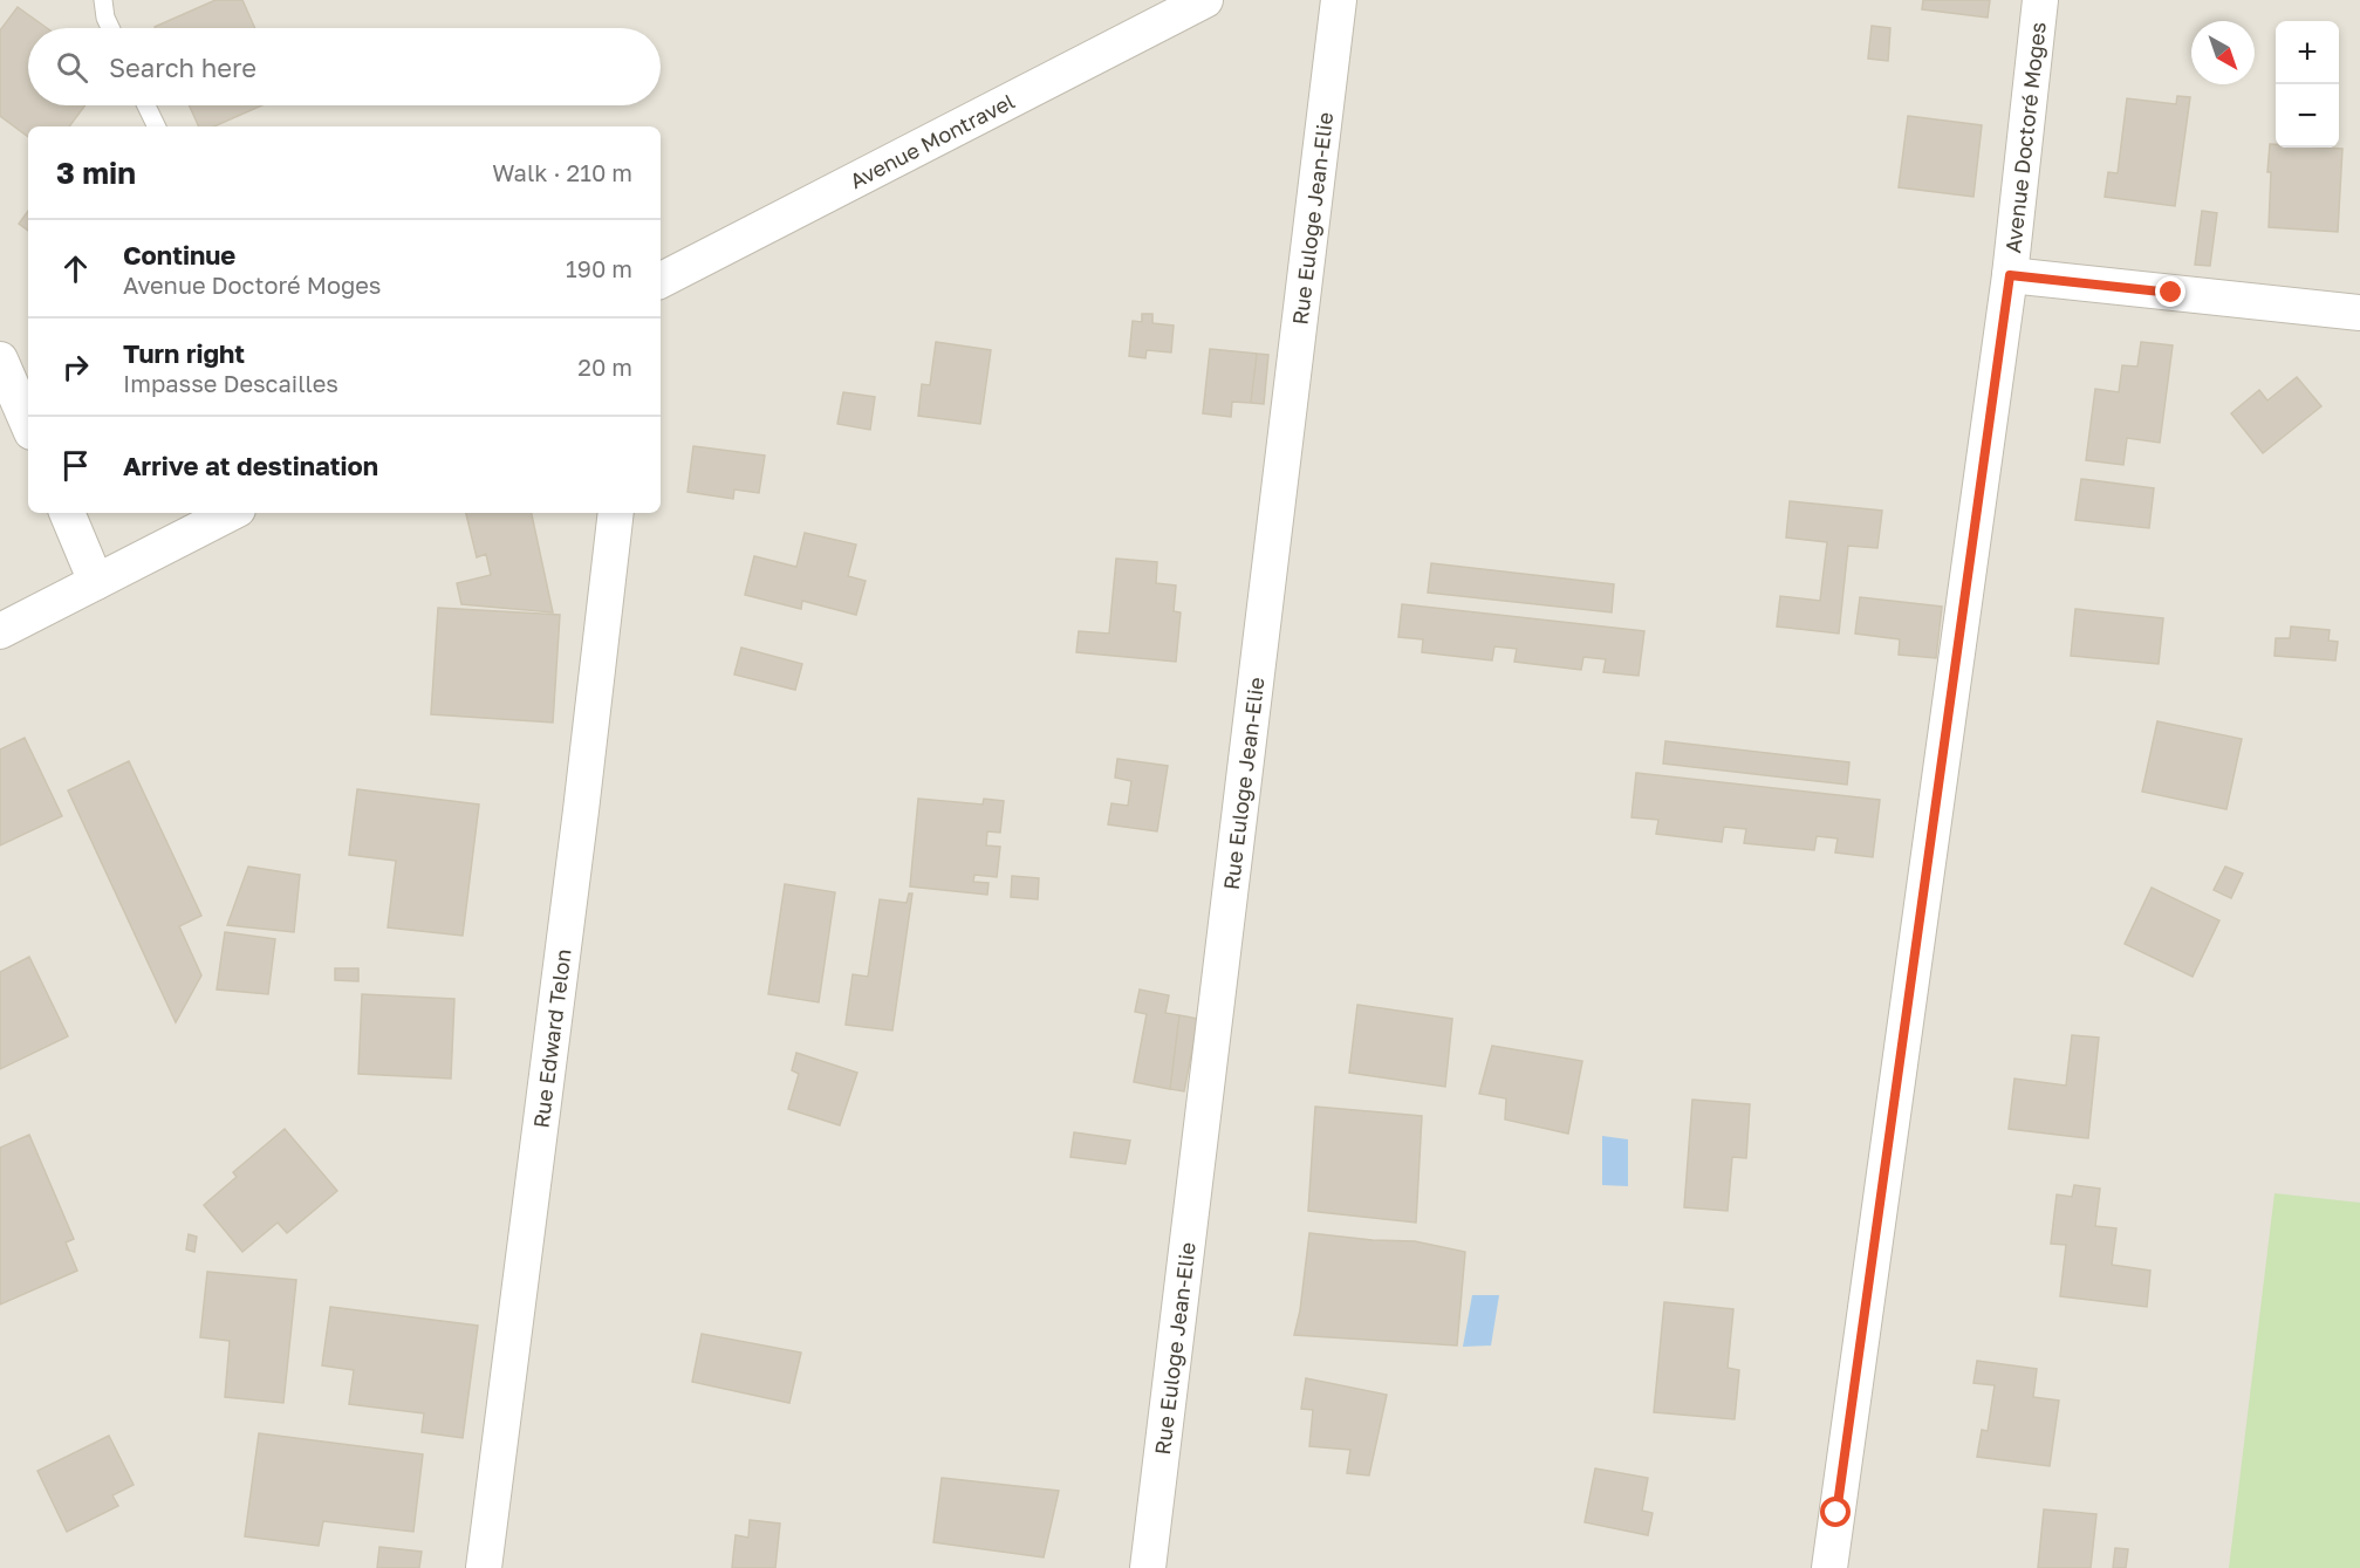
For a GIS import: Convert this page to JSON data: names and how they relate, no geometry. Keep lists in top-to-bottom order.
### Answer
{
  "streets": {
    "street": [
      "Avenue Doctoré Moges",
      "Avenue Montravel",
      "Rue Euloge Jean-Elie",
      "Rue Edward Telon"
    ]
  },
  "north": "bottom right",
  "page": {
    "map_buttons": ["+", "−"],
    "search": "Search here",
    "heading": ["3 min", "Walk · 210 m"],
    "list": [
      ["Continue", "Avenue Doctoré Moges", "190 m"],
      ["Turn right", "Impasse Descailles", "20 m"],
      "Arrive at destination"
    ]
  }
}
